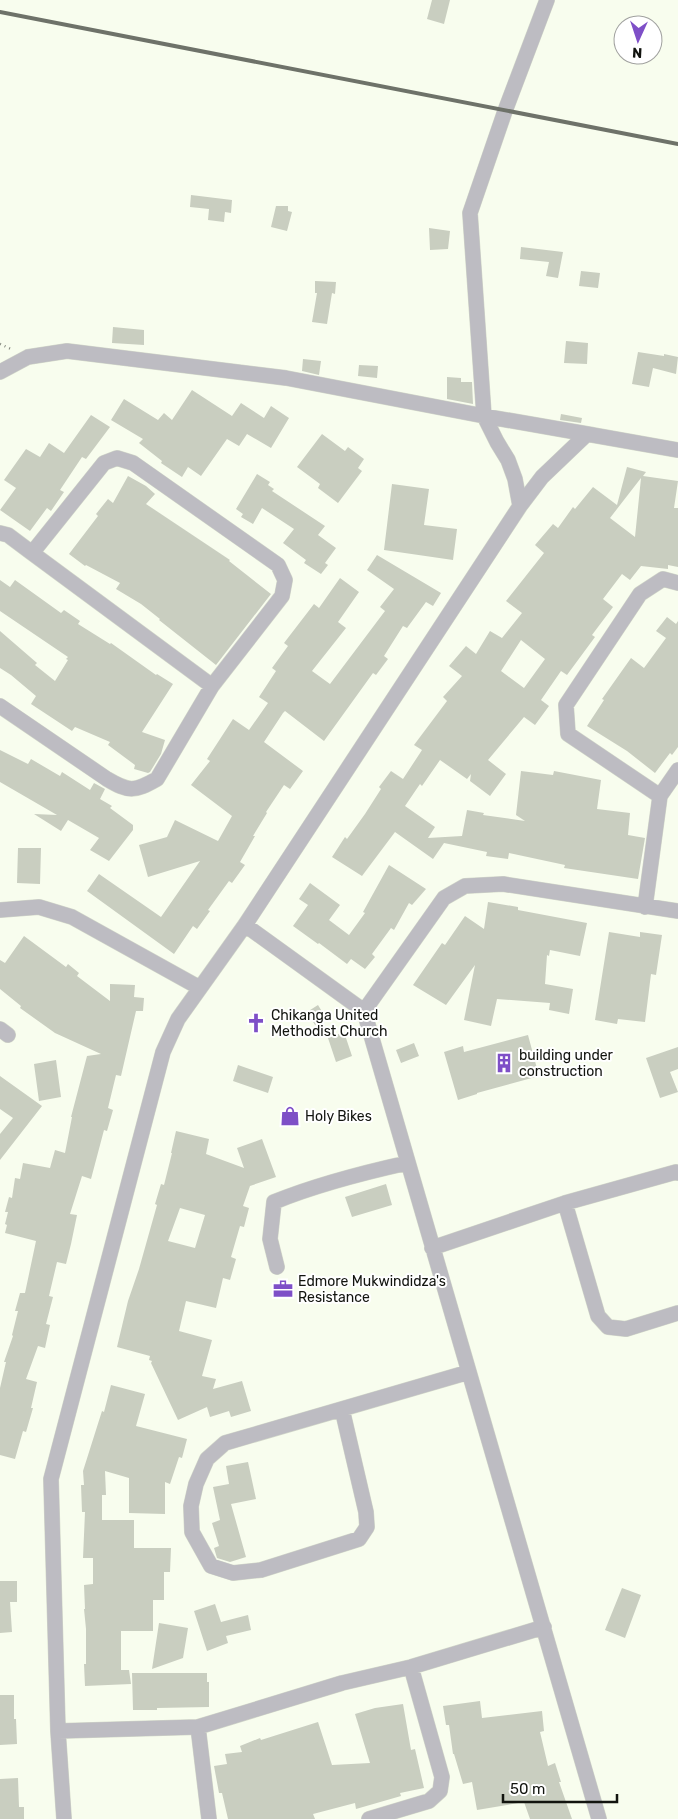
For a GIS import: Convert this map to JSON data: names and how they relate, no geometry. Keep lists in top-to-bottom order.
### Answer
{
  "places": {
    "church": ["Chikanga United Methodist Church"],
    "building": ["building under construction"],
    "shop": ["Holy Bikes"],
    "office": ["Edmore Mukwindidza's Resistance"]
  },
  "scale_bar": "50 m",
  "north": "bottom"
}
